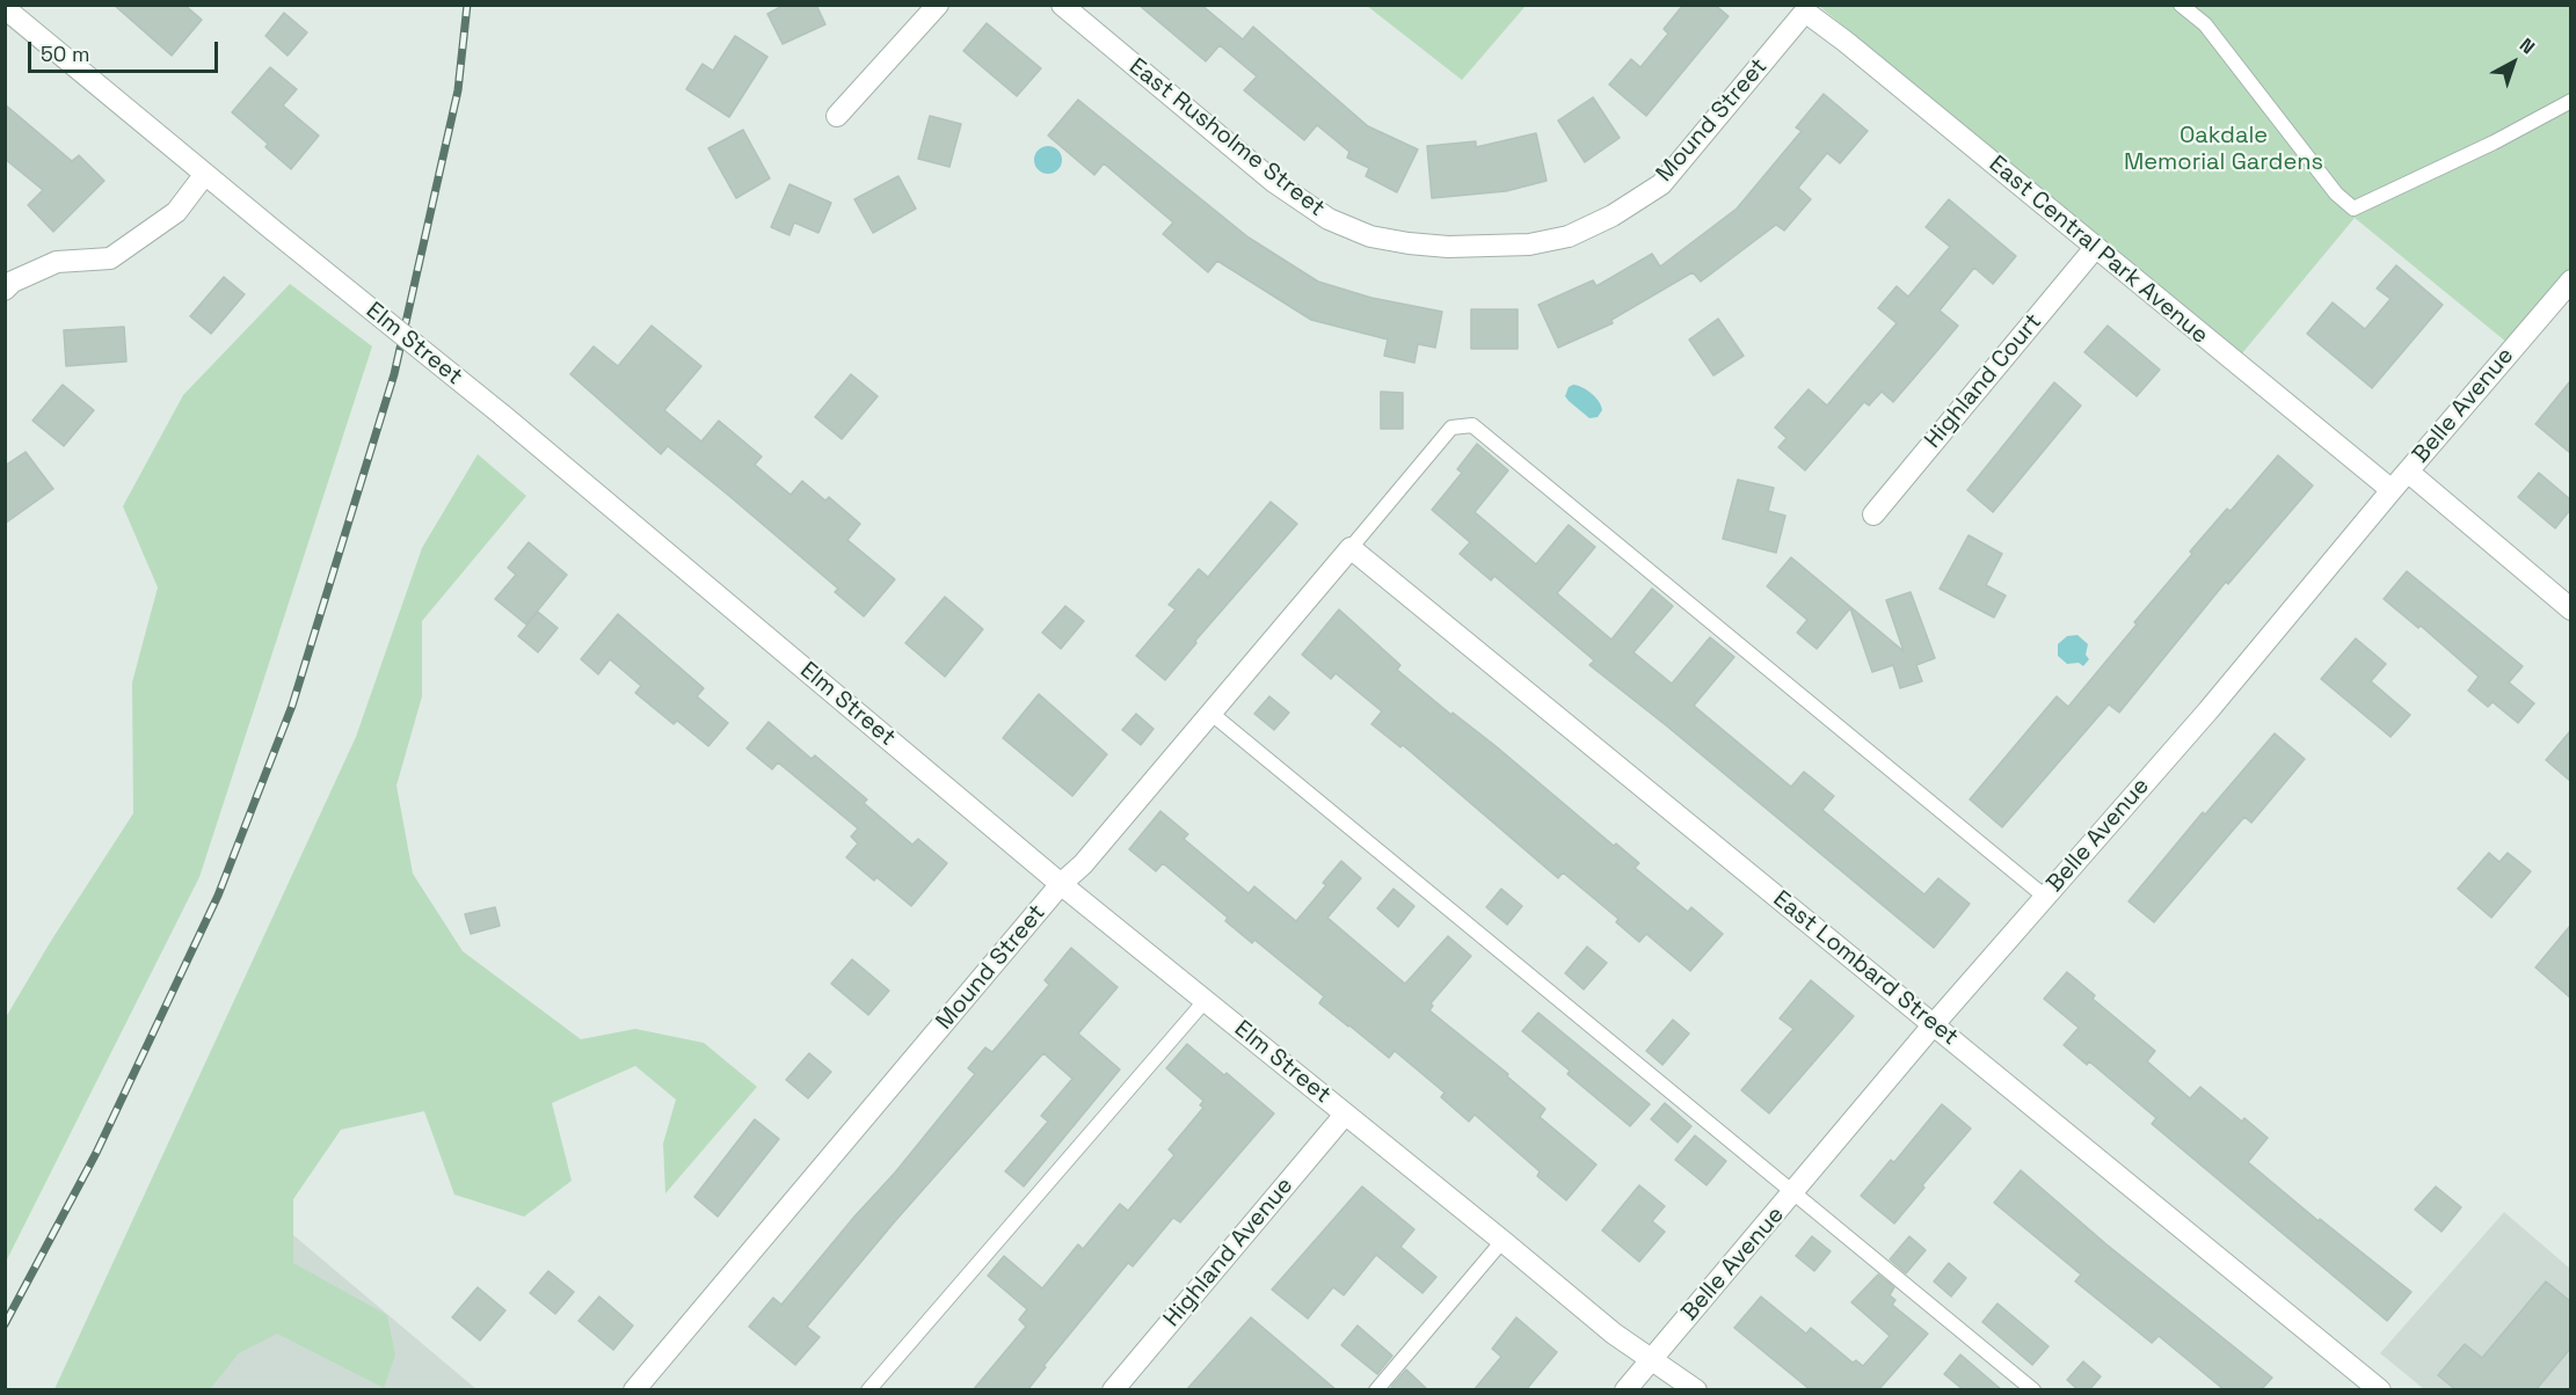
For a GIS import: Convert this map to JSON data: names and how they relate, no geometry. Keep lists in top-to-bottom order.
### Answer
{
  "streets": {
    "street": [
      "Mound Street",
      "East Rusholme Street",
      "East Central Park Avenue",
      "Elm Street",
      "Highland Court",
      "Belle Avenue",
      "East Lombard Street",
      "Highland Avenue"
    ]
  },
  "crossings": [
    ["Mound Street", "East Rusholme Street"],
    ["Mound Street", "East Central Park Avenue"],
    ["Mound Street", "Elm Street"],
    ["Mound Street", "East Lombard Street"],
    ["East Central Park Avenue", "Highland Court"],
    ["East Central Park Avenue", "Belle Avenue"],
    ["Elm Street", "Belle Avenue"],
    ["Elm Street", "Highland Avenue"],
    ["Belle Avenue", "East Lombard Street"]
  ],
  "parks": ["Oakdale Memorial Gardens"],
  "scale_bar": "50 m",
  "north": "top right"
}
